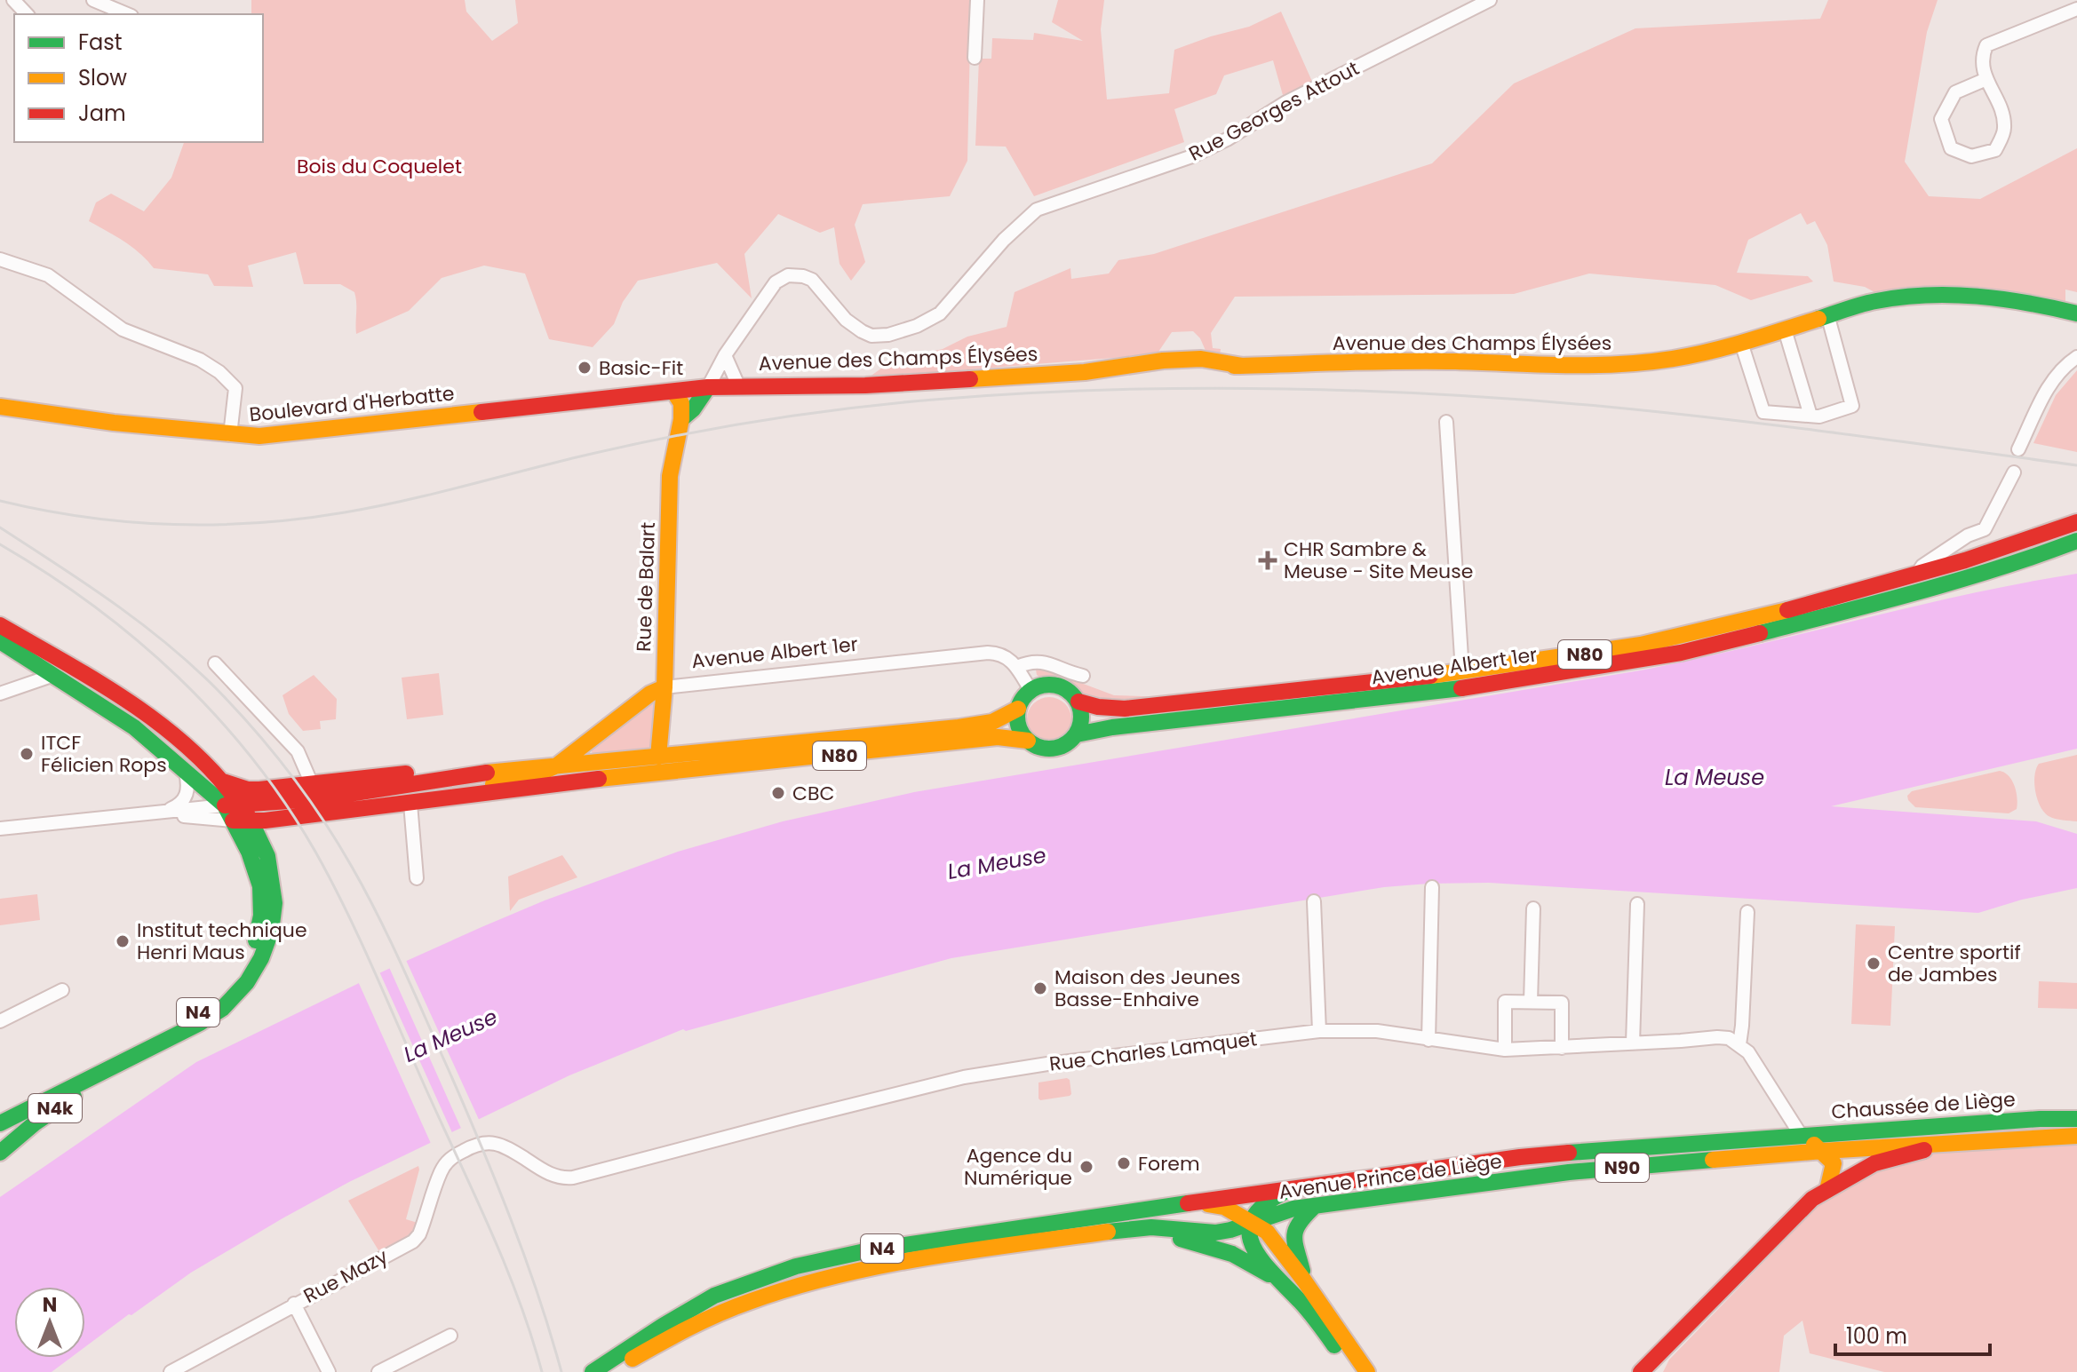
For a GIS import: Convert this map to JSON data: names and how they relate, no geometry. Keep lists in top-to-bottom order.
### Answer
{
  "streets": {
    "main road": [
      "Avenue des Champs Élysées",
      "Boulevard d'Herbatte",
      "Rue de Balart",
      "Avenue Albert 1er",
      "N80",
      "N4",
      "Chaussée de Liège",
      "N4k",
      "N90",
      "Avenue Prince de Liège"
    ],
    "street": ["Rue Georges Attout", "Rue Charles Lamquet", "Rue Mazy"]
  },
  "crossings": [
    ["Rue Georges Attout", "Rue de Balart"],
    ["Avenue des Champs Élysées", "Boulevard d'Herbatte"],
    ["Avenue des Champs Élysées", "Rue de Balart"],
    ["Boulevard d'Herbatte", "Rue de Balart"],
    ["Rue de Balart", "Avenue Albert 1er"],
    ["Avenue Albert 1er", "N4"],
    ["N4", "N4k"],
    ["N4", "Avenue Prince de Liège"],
    ["Rue Charles Lamquet", "Rue Mazy"],
    ["Chaussée de Liège", "Avenue Prince de Liège"]
  ],
  "water": ["La Meuse"],
  "parks": ["Bois du Coquelet"],
  "places": {
    "other": [
      "Basic-Fit",
      "ITCF Félicien Rops",
      "CBC",
      "Institut technique Henri Maus",
      "Centre sportif de Jambes",
      "Maison des Jeunes Basse-Enhaive",
      "Forem",
      "Agence du Numérique"
    ],
    "health": ["CHR Sambre & Meuse - Site Meuse"]
  },
  "legend": ["Fast", "Slow", "Jam"],
  "scale_bar": "100 m",
  "north": "top"
}
